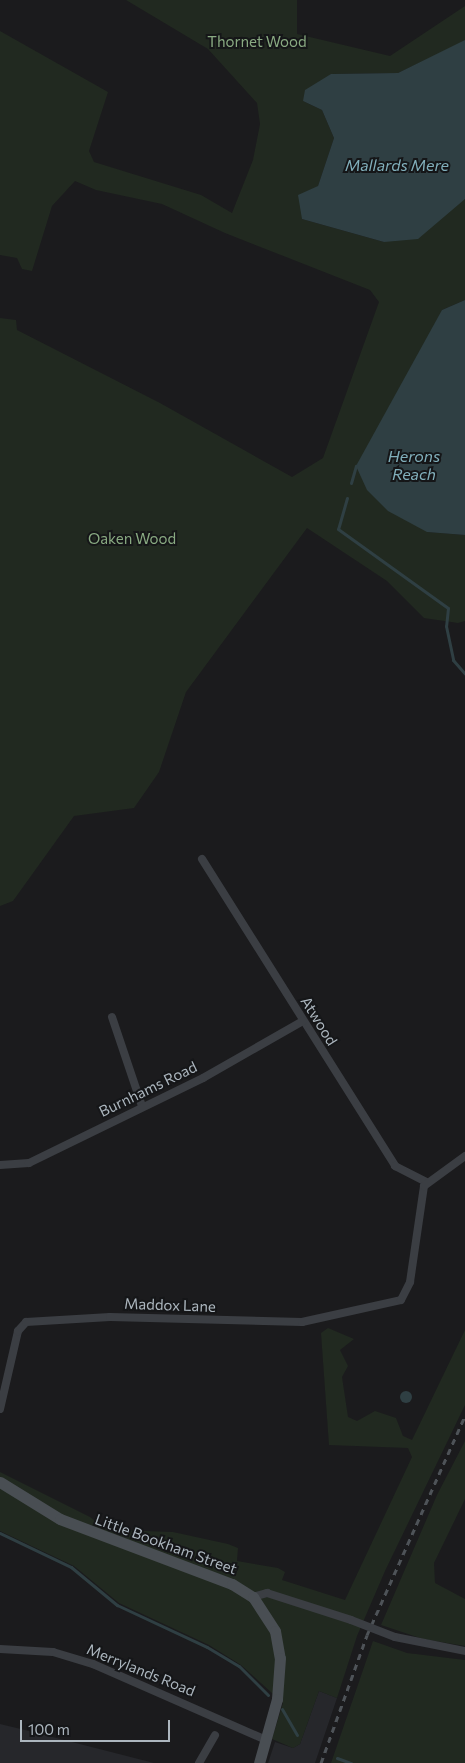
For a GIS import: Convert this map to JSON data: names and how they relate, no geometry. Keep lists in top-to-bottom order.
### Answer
{
  "streets": {
    "street": [
      "Atwood",
      "Burnhams Road",
      "Maddox Lane",
      "Little Bookham Street",
      "Merrylands Road"
    ]
  },
  "crossings": [
    ["Atwood", "Burnhams Road"],
    ["Atwood", "Maddox Lane"],
    ["Little Bookham Street", "Merrylands Road"]
  ],
  "water": ["Mallards Mere", "Herons Reach"],
  "parks": ["Thornet Wood", "Oaken Wood"],
  "scale_bar": "100 m"
}
